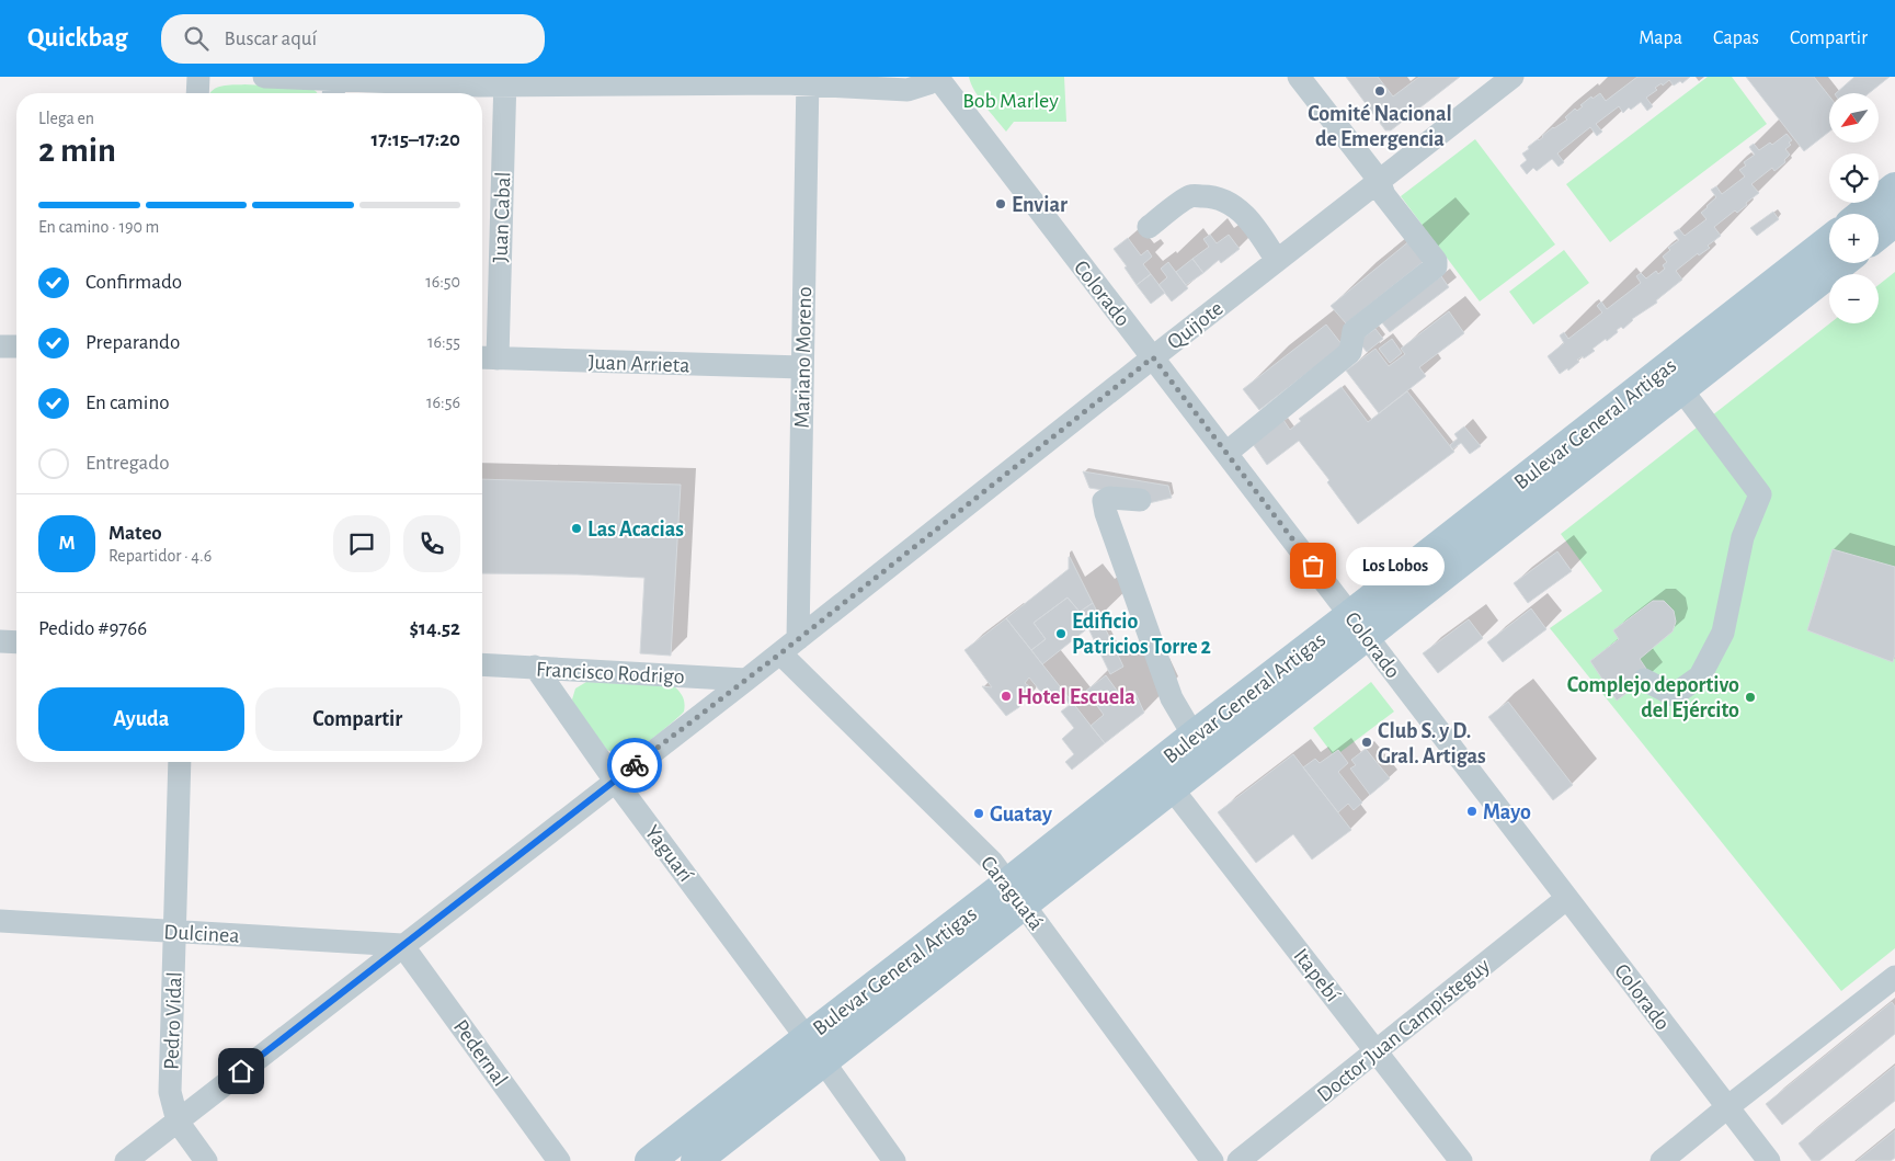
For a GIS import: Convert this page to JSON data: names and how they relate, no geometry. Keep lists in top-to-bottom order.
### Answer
{
  "streets": {
    "main road": ["Bulevar General Artigas"],
    "street": [
      "Juan Cabal",
      "Colorado",
      "Quijote",
      "Mariano Moreno",
      "Juan Arrieta",
      "Francisco Rodrigo",
      "Yaguarí",
      "Caraguatá",
      "Dulcinea",
      "Itapebí",
      "Pedro Vidal",
      "Doctor Juan Campisteguy",
      "Pedernal"
    ]
  },
  "crossings": [
    ["Juan Cabal", "Juan Arrieta"],
    ["Colorado", "Quijote"],
    ["Colorado", "Bulevar General Artigas"],
    ["Colorado", "Doctor Juan Campisteguy"],
    ["Quijote", "Mariano Moreno"],
    ["Quijote", "Francisco Rodrigo"],
    ["Quijote", "Yaguarí"],
    ["Quijote", "Caraguatá"],
    ["Quijote", "Dulcinea"],
    ["Quijote", "Pedro Vidal"],
    ["Quijote", "Pedernal"],
    ["Mariano Moreno", "Juan Arrieta"],
    ["Bulevar General Artigas", "Yaguarí"],
    ["Bulevar General Artigas", "Caraguatá"],
    ["Bulevar General Artigas", "Itapebí"],
    ["Francisco Rodrigo", "Yaguarí"],
    ["Dulcinea", "Pedro Vidal"],
    ["Dulcinea", "Pedernal"],
    ["Itapebí", "Doctor Juan Campisteguy"]
  ],
  "parks": ["Bob Marley"],
  "places": [
    "Comité Nacional de Emergencia",
    "Enviar",
    "Las Acacias",
    "Los Lobos",
    "Edificio Patricios Torre 2",
    "Hotel Escuela",
    "Complejo deportivo del Ejército",
    "Club S. y D. Gral. Artigas",
    "Mayo",
    "Guatay"
  ],
  "north": "bottom left",
  "page": {
    "header": "Quickbag",
    "search": "Buscar aquí",
    "nav": ["Mapa", "Capas", "Compartir"],
    "map_buttons": ["+", "−"],
    "heading": ["2 min", "Llega en", "17:15–17:20"],
    "panel": [
      "Mateo",
      "Repartidor · 4.6",
      "Pedido #9766",
      "$14.52"
    ],
    "bar": "En camino · 190 m",
    "list": [
      ["Confirmado", "16:50"],
      ["Preparando", "16:55"],
      ["En camino", "16:56"],
      "Entregado"
    ],
    "round": "M",
    "bubble": "Los Lobos",
    "buttons": ["Ayuda", "Compartir"]
  }
}
